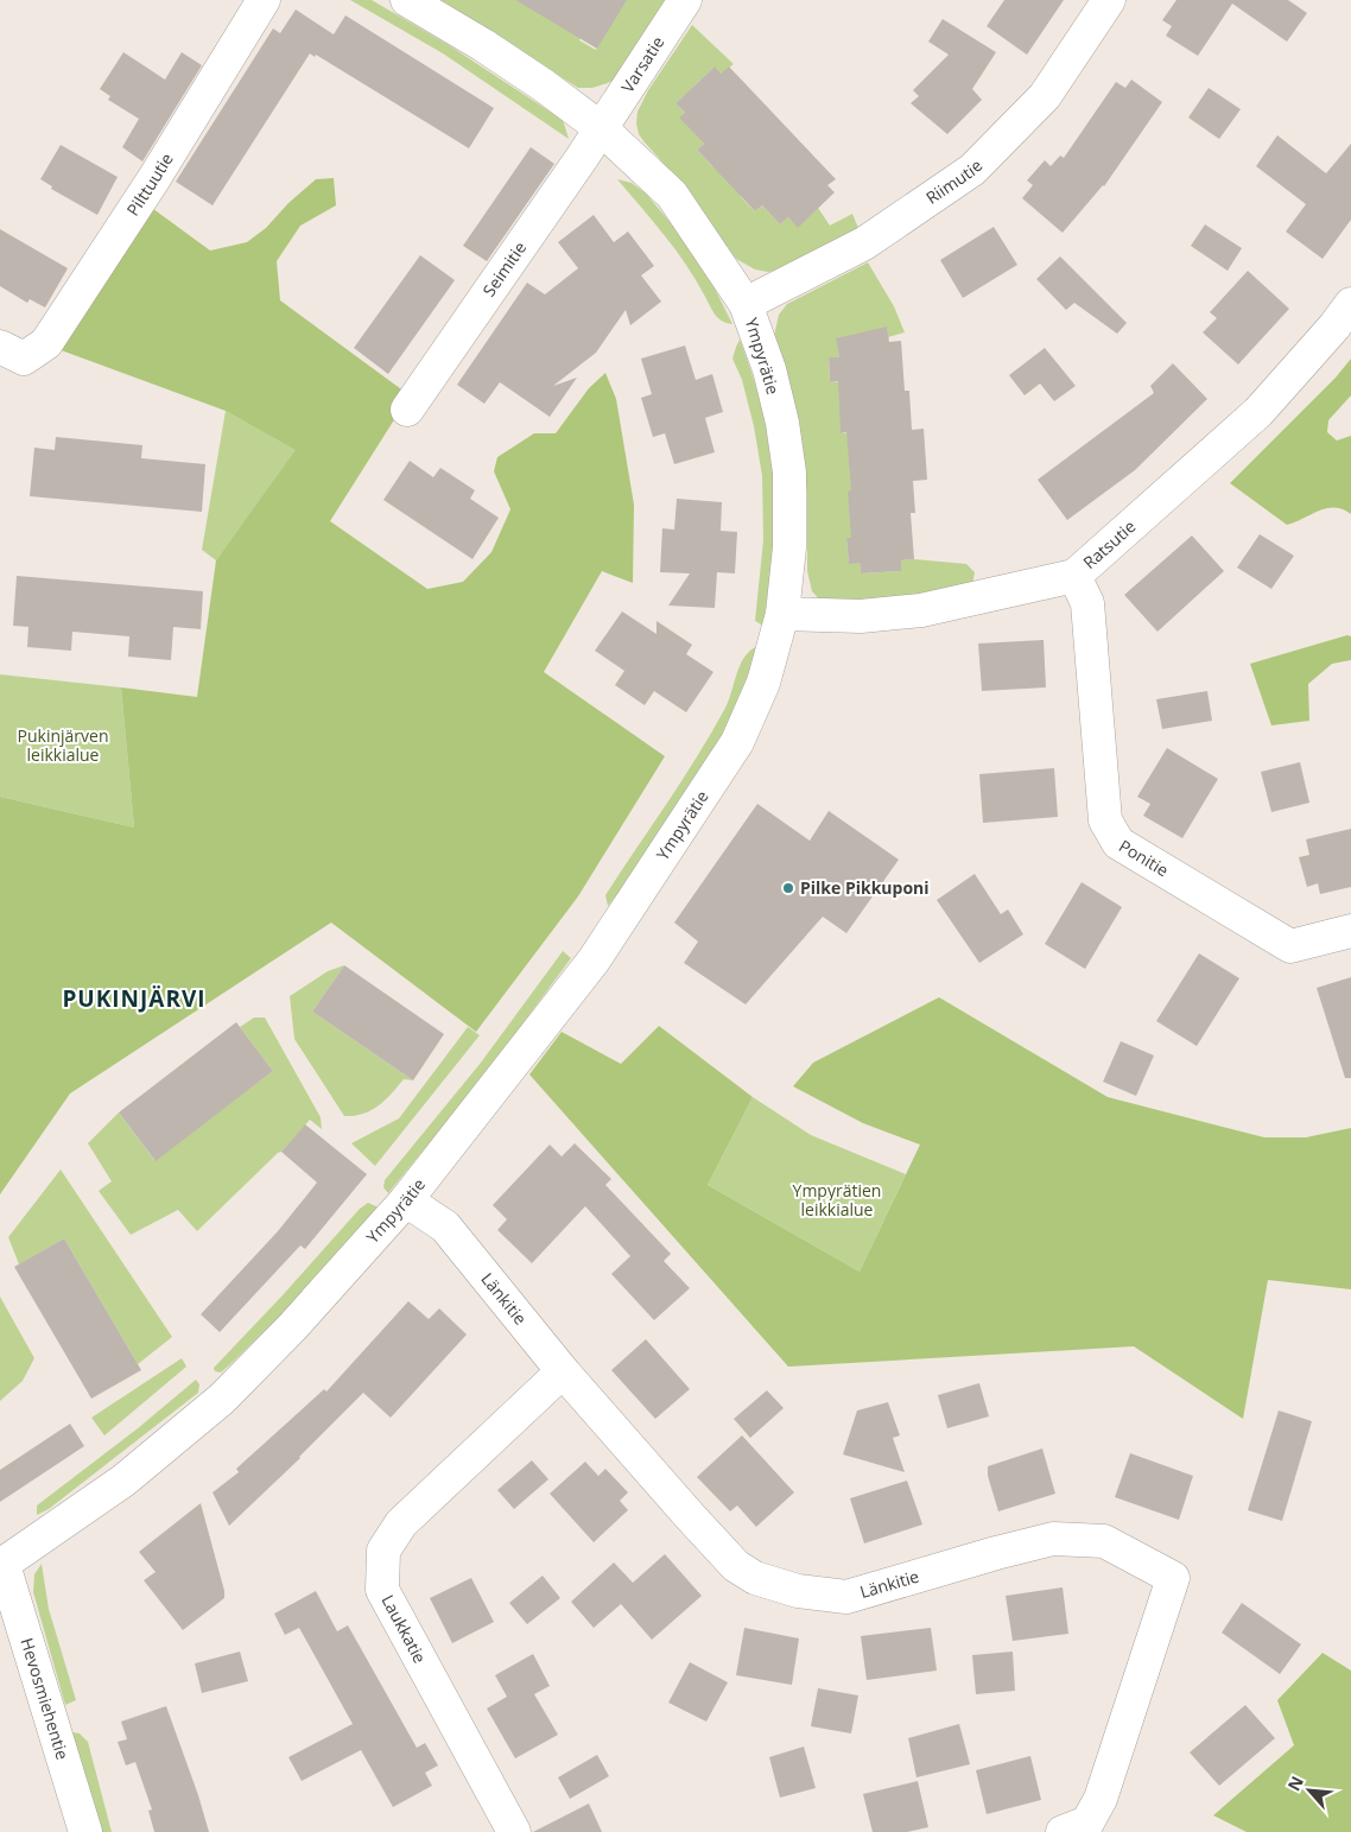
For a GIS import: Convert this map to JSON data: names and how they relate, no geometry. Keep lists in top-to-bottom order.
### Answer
{
  "streets": {
    "street": [
      "Varsatie",
      "Riimutie",
      "Pilttuutie",
      "Seimitie",
      "Ympyrätie",
      "Ratsutie",
      "Ponitie",
      "Länkitie",
      "Laukkatie",
      "Hevosmiehentie"
    ]
  },
  "crossings": [
    ["Varsatie", "Seimitie"],
    ["Varsatie", "Ympyrätie"],
    ["Riimutie", "Ympyrätie"],
    ["Seimitie", "Ympyrätie"],
    ["Ympyrätie", "Ratsutie"],
    ["Ympyrätie", "Länkitie"],
    ["Ympyrätie", "Hevosmiehentie"],
    ["Ratsutie", "Ponitie"],
    ["Länkitie", "Laukkatie"]
  ],
  "districts": ["PUKINJÄRVI"],
  "parks": ["Pukinjärven leikkialue", "Ympyrätien leikkialue"],
  "places": ["Pilke Pikkuponi"],
  "north": "top left"
}
